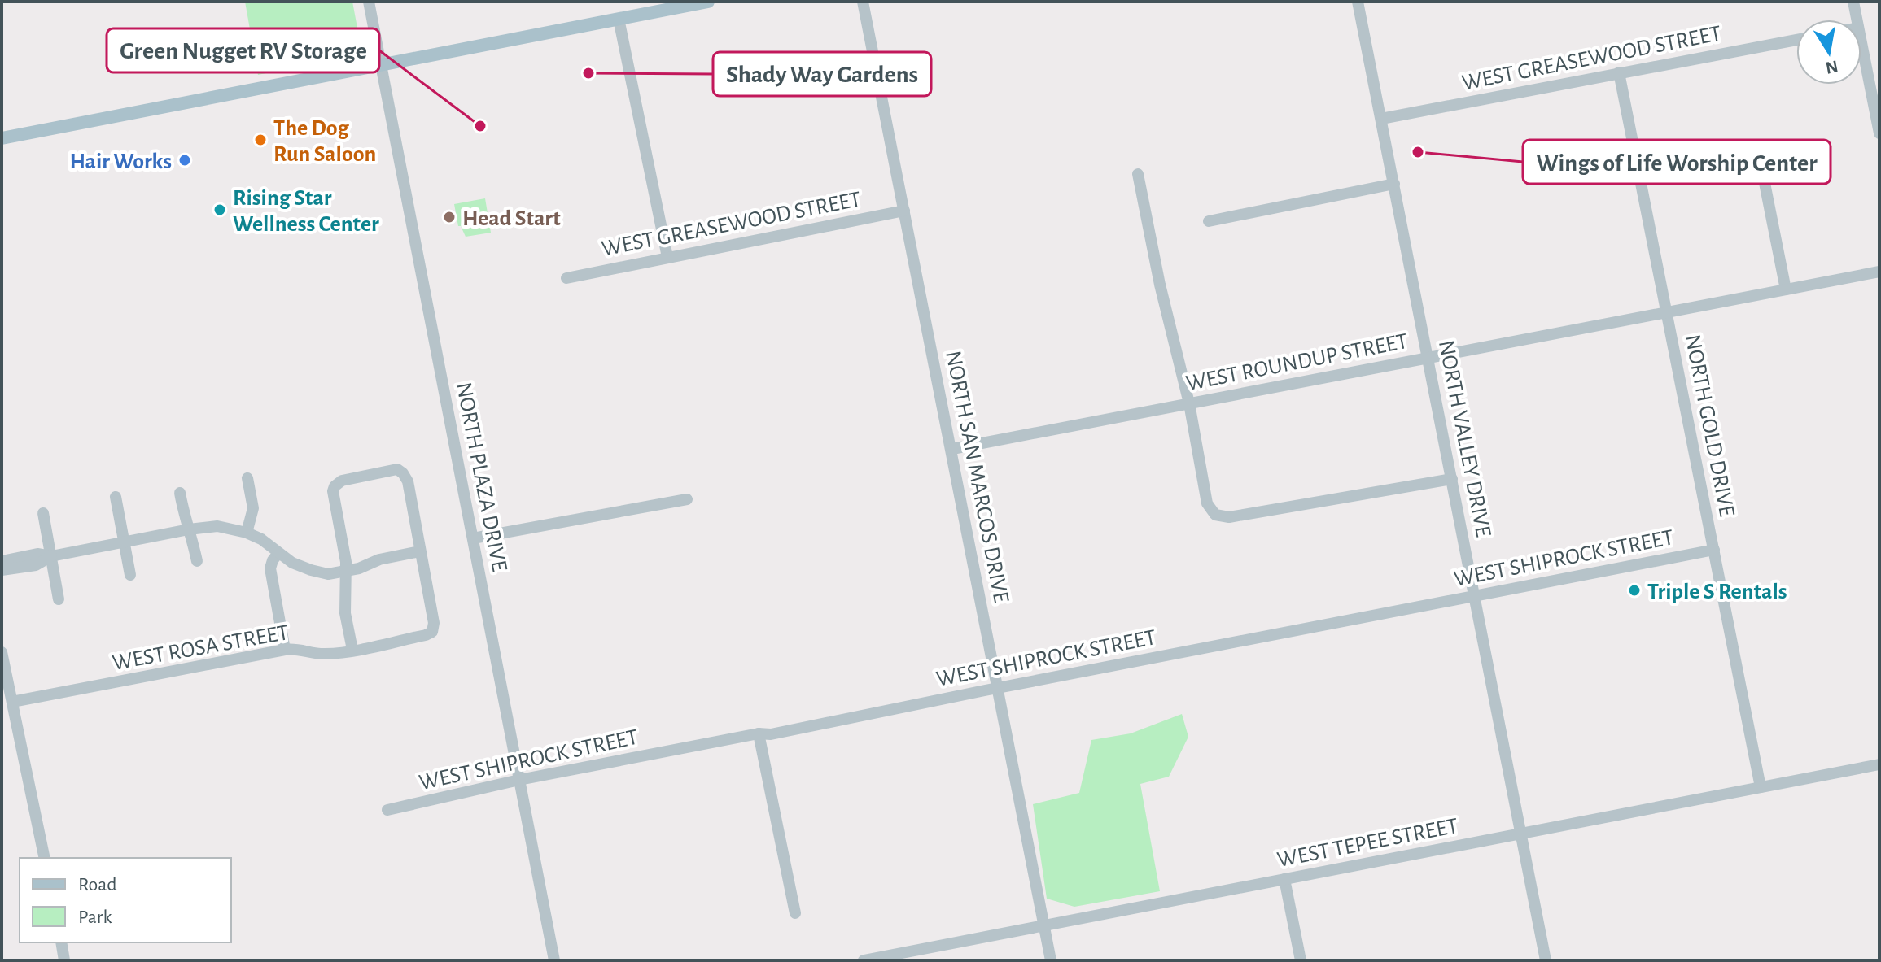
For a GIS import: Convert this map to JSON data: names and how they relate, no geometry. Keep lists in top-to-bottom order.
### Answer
{
  "streets": {
    "street": [
      "WEST GREASEWOOD STREET",
      "WEST ROUNDUP STREET",
      "NORTH GOLD DRIVE",
      "NORTH VALLEY DRIVE",
      "NORTH PLAZA DRIVE",
      "NORTH SAN MARCOS DRIVE",
      "WEST SHIPROCK STREET",
      "WEST ROSA STREET",
      "WEST TEPEE STREET"
    ]
  },
  "crossings": [
    ["WEST GREASEWOOD STREET", "NORTH GOLD DRIVE"],
    ["WEST GREASEWOOD STREET", "NORTH VALLEY DRIVE"],
    ["WEST GREASEWOOD STREET", "NORTH SAN MARCOS DRIVE"],
    ["WEST ROUNDUP STREET", "NORTH GOLD DRIVE"],
    ["WEST ROUNDUP STREET", "NORTH VALLEY DRIVE"],
    ["WEST ROUNDUP STREET", "NORTH SAN MARCOS DRIVE"],
    ["NORTH GOLD DRIVE", "WEST SHIPROCK STREET"],
    ["NORTH GOLD DRIVE", "WEST TEPEE STREET"],
    ["NORTH VALLEY DRIVE", "WEST SHIPROCK STREET"],
    ["NORTH VALLEY DRIVE", "WEST TEPEE STREET"],
    ["NORTH PLAZA DRIVE", "WEST SHIPROCK STREET"],
    ["NORTH SAN MARCOS DRIVE", "WEST SHIPROCK STREET"],
    ["NORTH SAN MARCOS DRIVE", "WEST TEPEE STREET"]
  ],
  "places": [
    "Shady Way Gardens",
    "Green Nugget RV Storage",
    "The Dog Run Saloon",
    "Wings of Life Worship Center",
    "Hair Works",
    "Rising Star Wellness Center",
    "Head Start",
    "Triple S Rentals"
  ],
  "legend": ["Road", "Park"],
  "north": "bottom"
}
